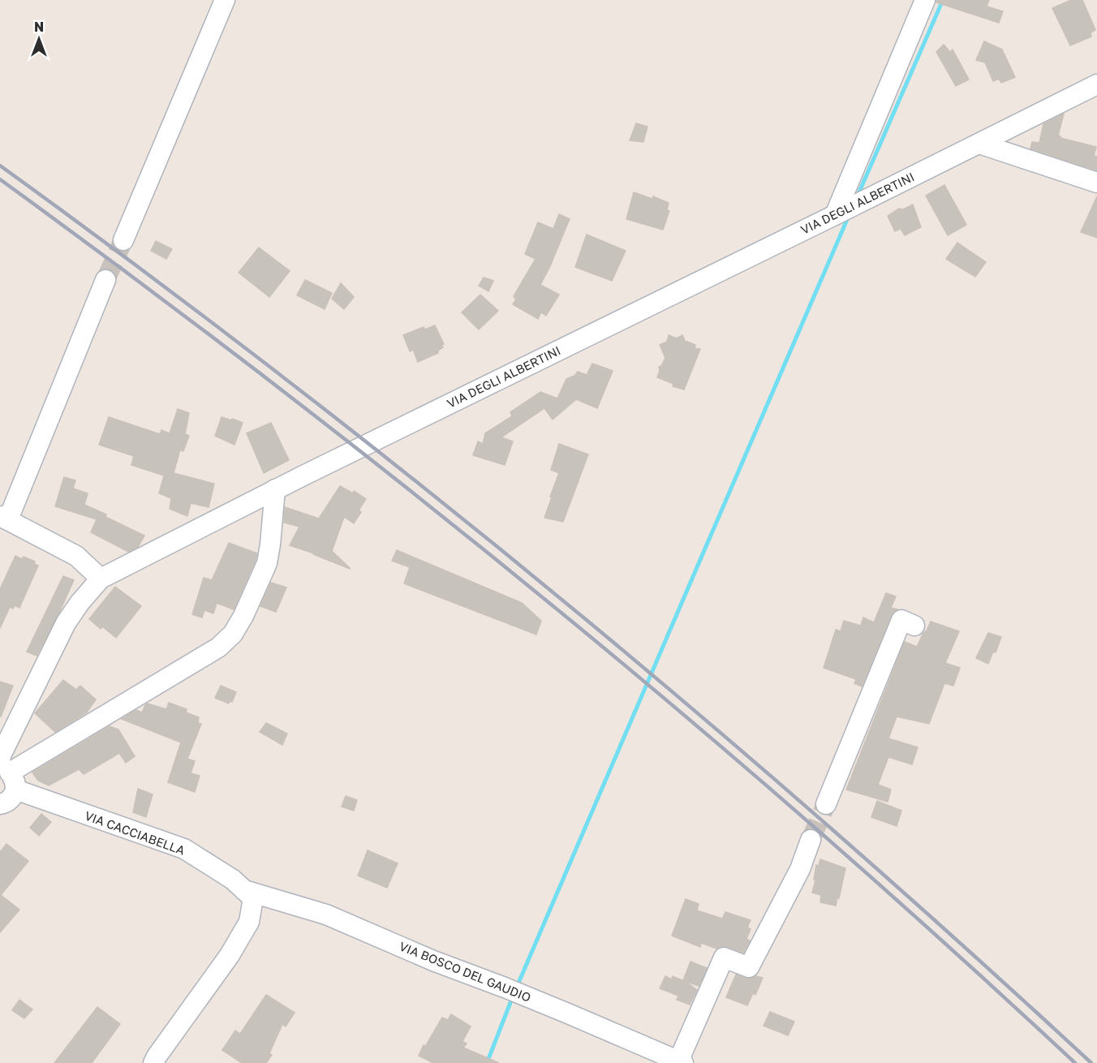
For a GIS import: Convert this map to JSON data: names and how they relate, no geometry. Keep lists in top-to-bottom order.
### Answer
{
  "streets": {
    "street": ["VIA DEGLI ALBERTINI", "VIA CACCIABELLA", "VIA BOSCO DEL GAUDIO"]
  },
  "crossings": [
    ["VIA DEGLI ALBERTINI", "VIA CACCIABELLA"],
    ["VIA CACCIABELLA", "VIA BOSCO DEL GAUDIO"]
  ],
  "north": "top"
}
